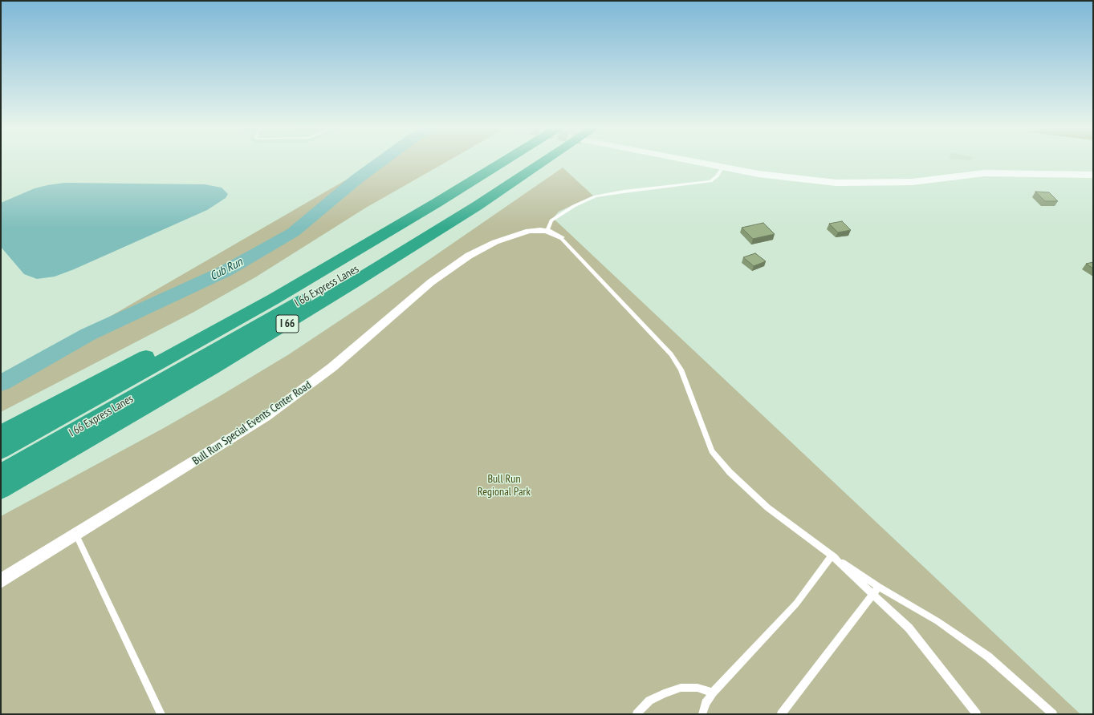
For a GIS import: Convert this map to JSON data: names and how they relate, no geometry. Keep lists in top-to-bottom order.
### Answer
{
  "streets": {
    "highway": ["I 66 Express Lanes", "I 66"],
    "street": ["Bull Run Special Events Center Road"]
  },
  "water": ["Cub Run"],
  "parks": ["Bull Run Regional Park"]
}
